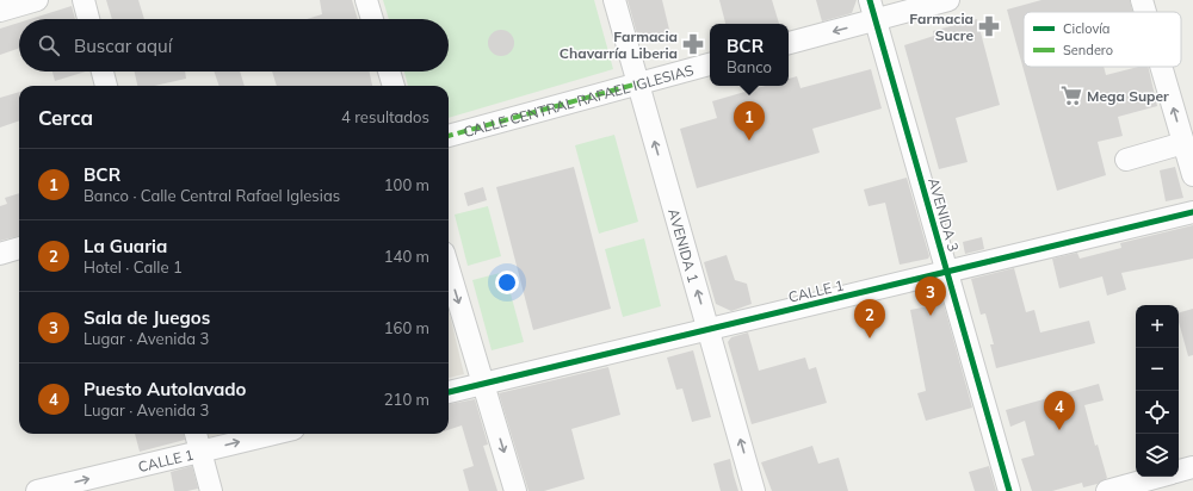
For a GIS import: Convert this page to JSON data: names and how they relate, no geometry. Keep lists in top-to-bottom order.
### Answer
{
  "streets": {
    "street": [
      "CALLE CENTRAL RAFAEL IGLESIAS",
      "AVENIDA 3",
      "AVENIDA 1",
      "CALLE 1"
    ]
  },
  "crossings": [
    ["CALLE CENTRAL RAFAEL IGLESIAS", "AVENIDA 1"],
    ["AVENIDA 3", "CALLE 1"],
    ["AVENIDA 1", "CALLE 1"]
  ],
  "one_way": ["AVENIDA 1"],
  "places": {
    "pharmacy": ["Farmacia Sucre", "Farmacia Chavarría Liberia"],
    "supermarket": ["Mega Super"]
  },
  "legend": ["Ciclovía", "Sendero"],
  "page": {
    "search": "Buscar aquí",
    "popup": ["BCR", "Banco"],
    "heading": ["Cerca", "4 resultados"],
    "pins": [
      "1",
      "3",
      "2",
      "4"
    ],
    "list": [
      {
        "mark": "1",
        "name": "BCR",
        "note": "Banco · Calle Central Rafael Iglesias",
        "value": "100 m"
      },
      {
        "mark": "2",
        "name": "La Guaria",
        "note": "Hotel · Calle 1",
        "value": "140 m"
      },
      {
        "mark": "3",
        "name": "Sala de Juegos",
        "note": "Lugar · Avenida 3",
        "value": "160 m"
      },
      {
        "mark": "4",
        "name": "Puesto Autolavado",
        "note": "Lugar · Avenida 3",
        "value": "210 m"
      }
    ],
    "map_buttons": ["+", "−"]
  }
}
